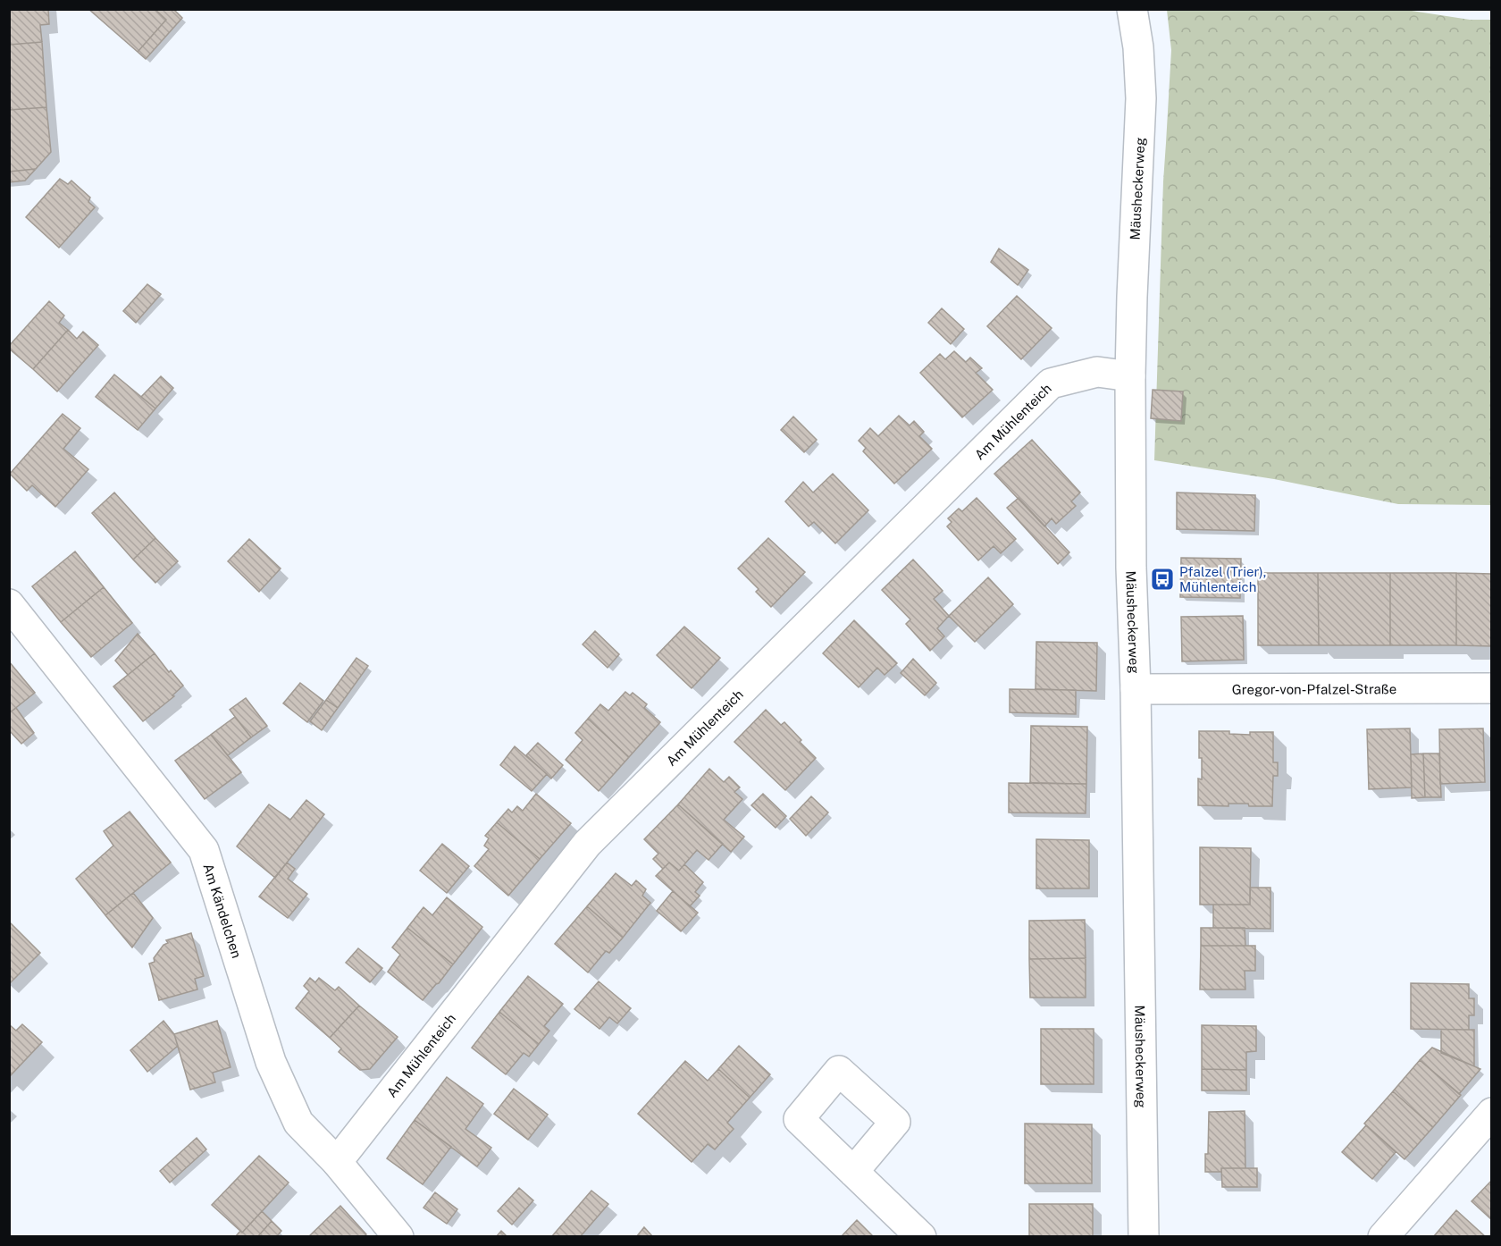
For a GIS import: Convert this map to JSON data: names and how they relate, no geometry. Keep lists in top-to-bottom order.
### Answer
{
  "streets": {
    "street": [
      "Mäusheckerweg",
      "Am Mühlenteich",
      "Gregor-von-Pfalzel-Straße",
      "Am Kändelchen"
    ]
  },
  "crossings": [
    ["Mäusheckerweg", "Am Mühlenteich"],
    ["Mäusheckerweg", "Gregor-von-Pfalzel-Straße"],
    ["Am Mühlenteich", "Am Kändelchen"]
  ],
  "places": {
    "bus stop": ["Pfalzel (Trier), Mühlenteich"]
  }
}
